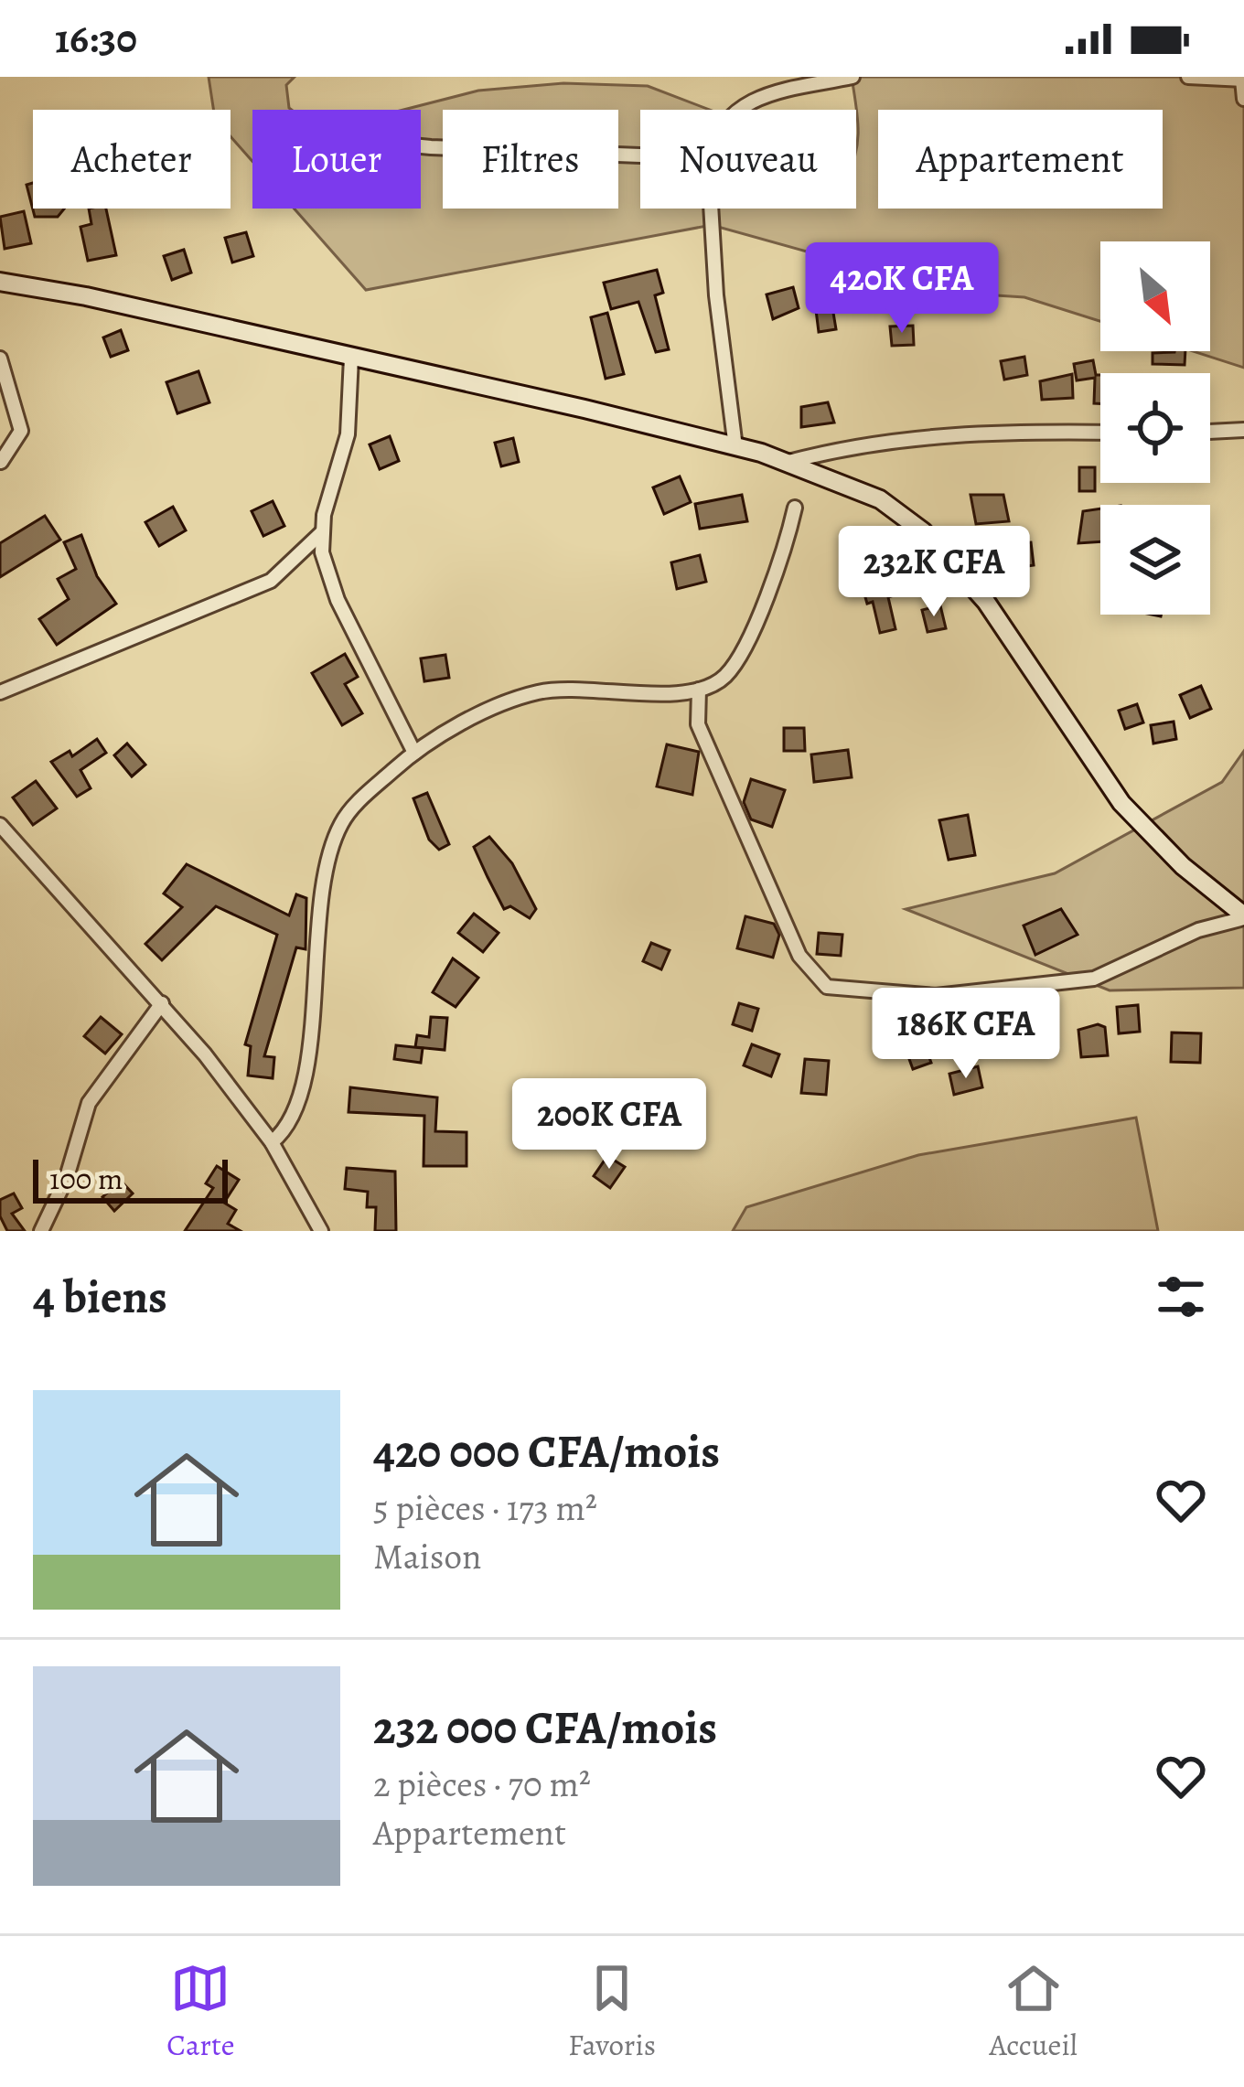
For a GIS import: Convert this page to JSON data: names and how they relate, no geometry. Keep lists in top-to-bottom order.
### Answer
{
  "scale_bar": "100 m",
  "north": "bottom right",
  "page": {
    "status": "16:30",
    "chip": [
      "Acheter",
      "Louer",
      "Filtres",
      "Nouveau",
      "Appartement"
    ],
    "price": [
      "420K CFA",
      "232K CFA",
      "186K CFA",
      "200K CFA"
    ],
    "scale": "100 m",
    "heading": "4 biens",
    "list": [
      {
        "name": "420 000 CFA/mois",
        "note": "5 pièces · 173 m² · Maison"
      },
      {
        "name": "232 000 CFA/mois",
        "note": "2 pièces · 70 m² · Appartement"
      }
    ],
    "tabs": ["Carte", "Favoris", "Accueil"]
  }
}
